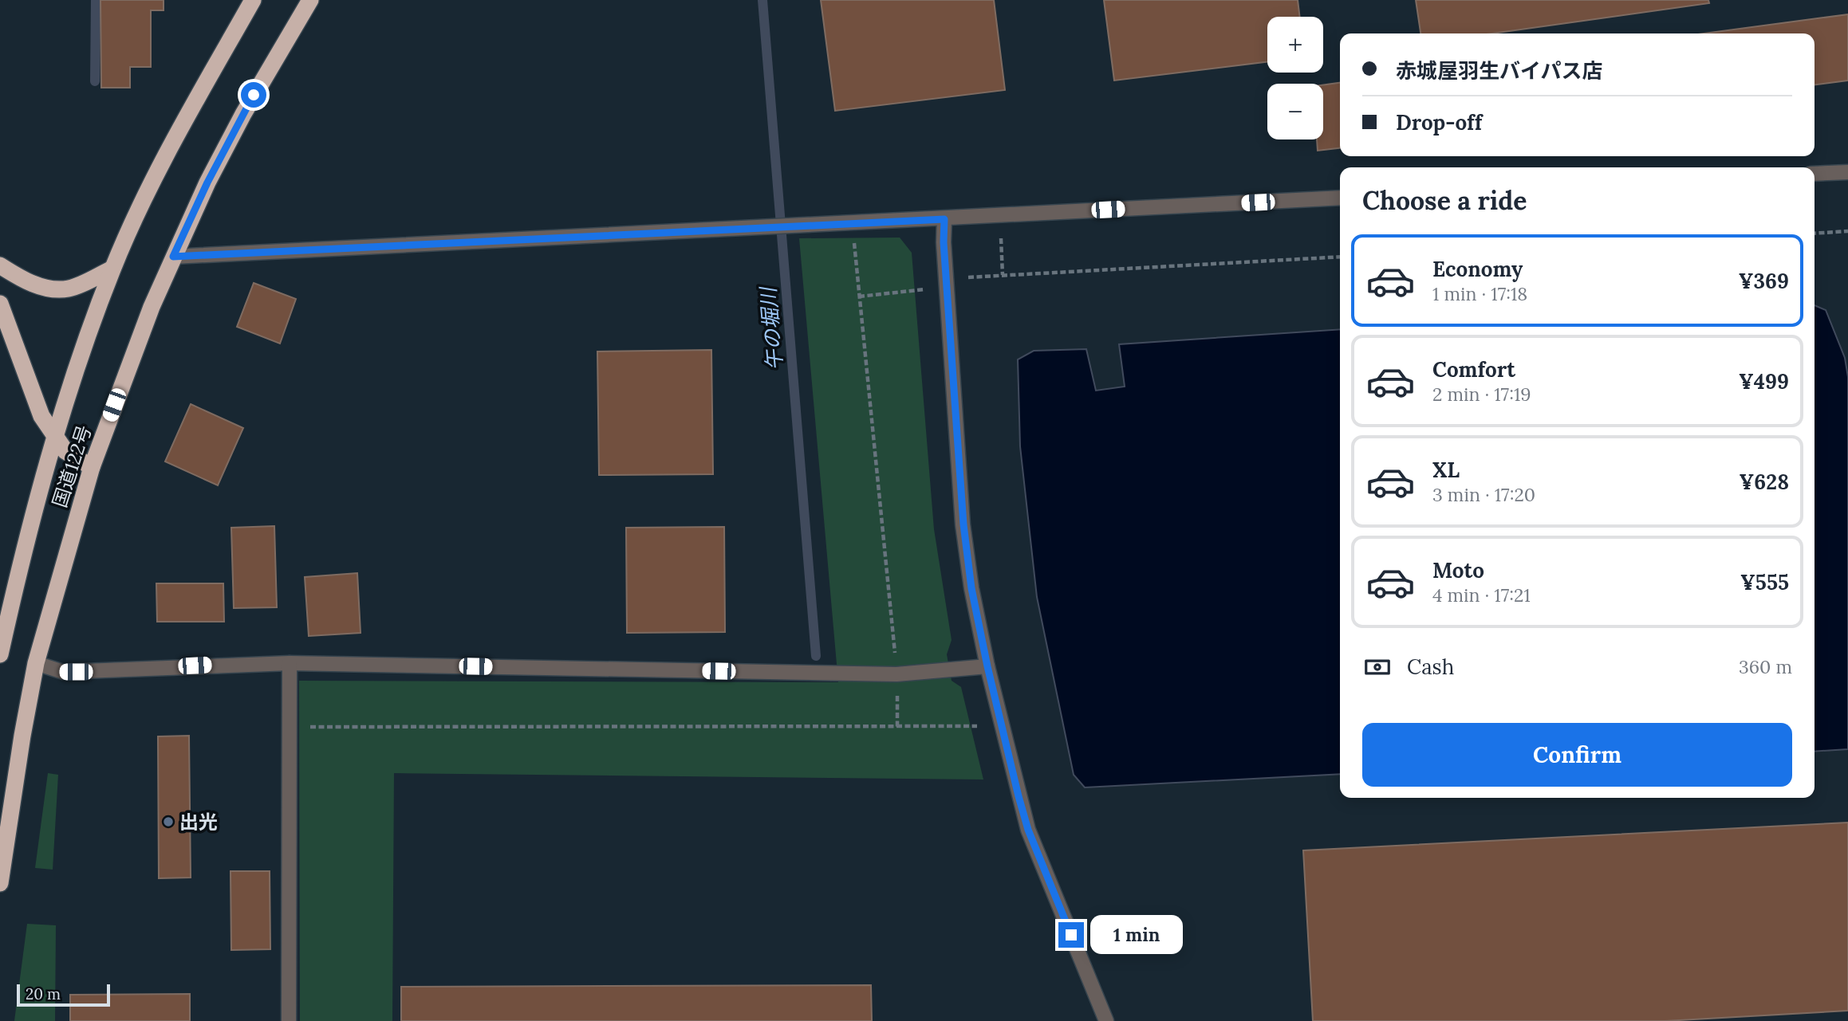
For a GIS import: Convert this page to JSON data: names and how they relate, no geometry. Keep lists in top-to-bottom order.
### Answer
{
  "streets": {
    "highway": ["国道122号"]
  },
  "water": ["午の堀川"],
  "places": ["出光"],
  "scale_bar": "20 m",
  "page": {
    "map_buttons": ["+", "−"],
    "banner": ["赤城屋羽生バイパス店", "Drop-off"],
    "heading": "Choose a ride",
    "list": [
      {
        "name": "Economy",
        "note": "1 min · 17:18",
        "value": "¥369"
      },
      {
        "name": "Comfort",
        "note": "2 min · 17:19",
        "value": "¥499"
      },
      {
        "name": "XL",
        "note": "3 min · 17:20",
        "value": "¥628"
      },
      {
        "name": "Moto",
        "note": "4 min · 17:21",
        "value": "¥555"
      }
    ],
    "pay": ["Cash", "360 m"],
    "buttons": "Confirm",
    "bubble": "1 min",
    "scale": "20 m"
  }
}
